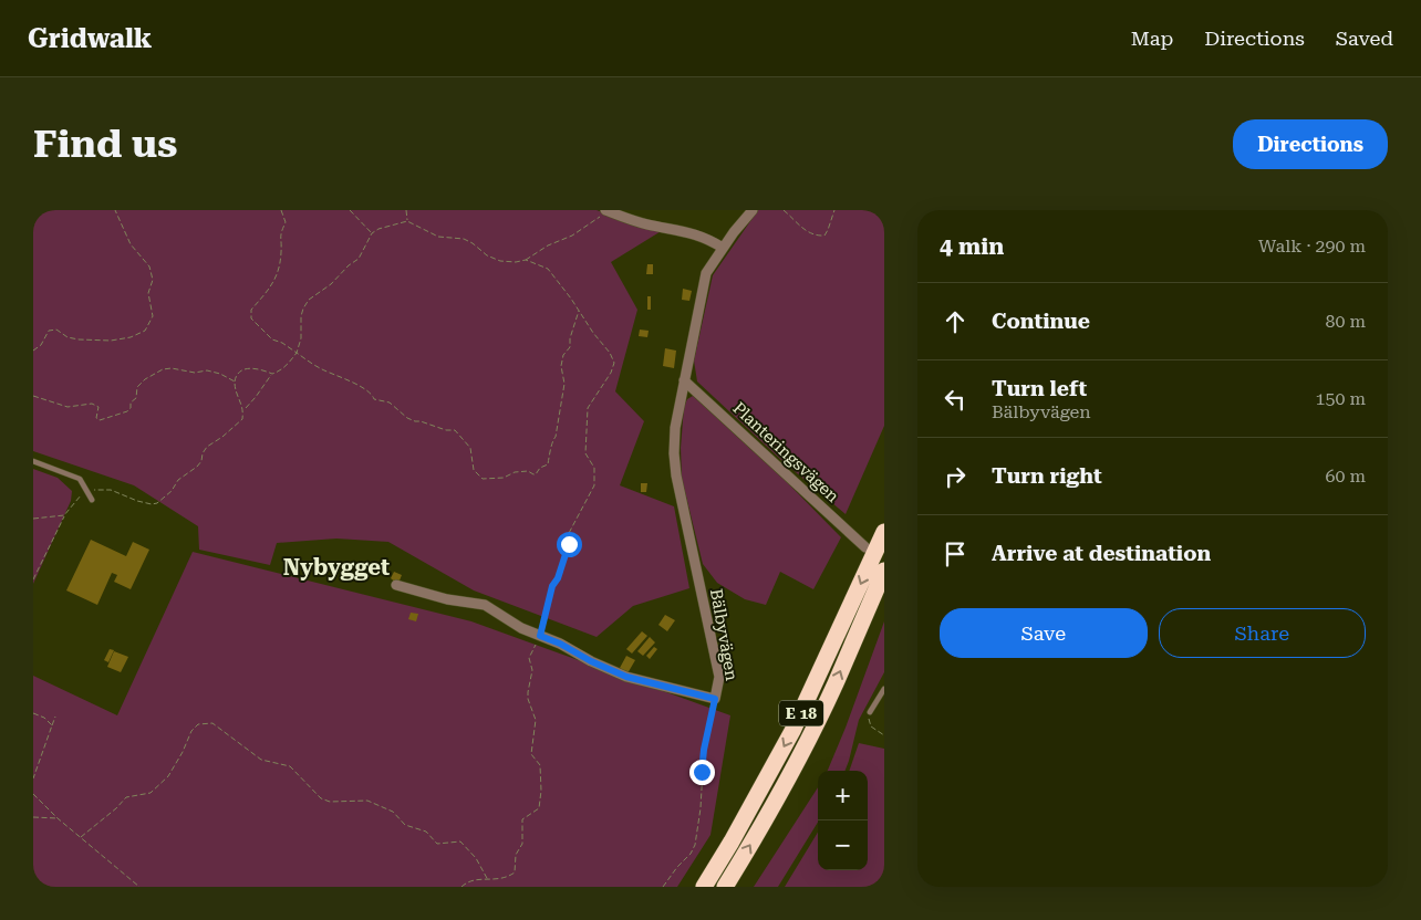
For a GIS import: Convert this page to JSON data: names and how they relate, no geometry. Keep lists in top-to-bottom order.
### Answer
{
  "streets": {
    "highway": ["E 18"],
    "street": ["Planteringsvägen", "Bälbyvägen"]
  },
  "crossings": [
    ["Planteringsvägen", "Bälbyvägen"]
  ],
  "districts": ["Nybygget"],
  "page": {
    "header": "Gridwalk",
    "nav": ["Map", "Directions", "Saved"],
    "buttons": [
      "Directions",
      ["Save", "Share"]
    ],
    "title": "Find us",
    "heading": ["4 min", "Walk · 290 m"],
    "list": [
      ["Continue", "80 m"],
      ["Turn left", "Bälbyvägen", "150 m"],
      ["Turn right", "60 m"],
      "Arrive at destination"
    ],
    "map_buttons": ["+", "−"]
  }
}
